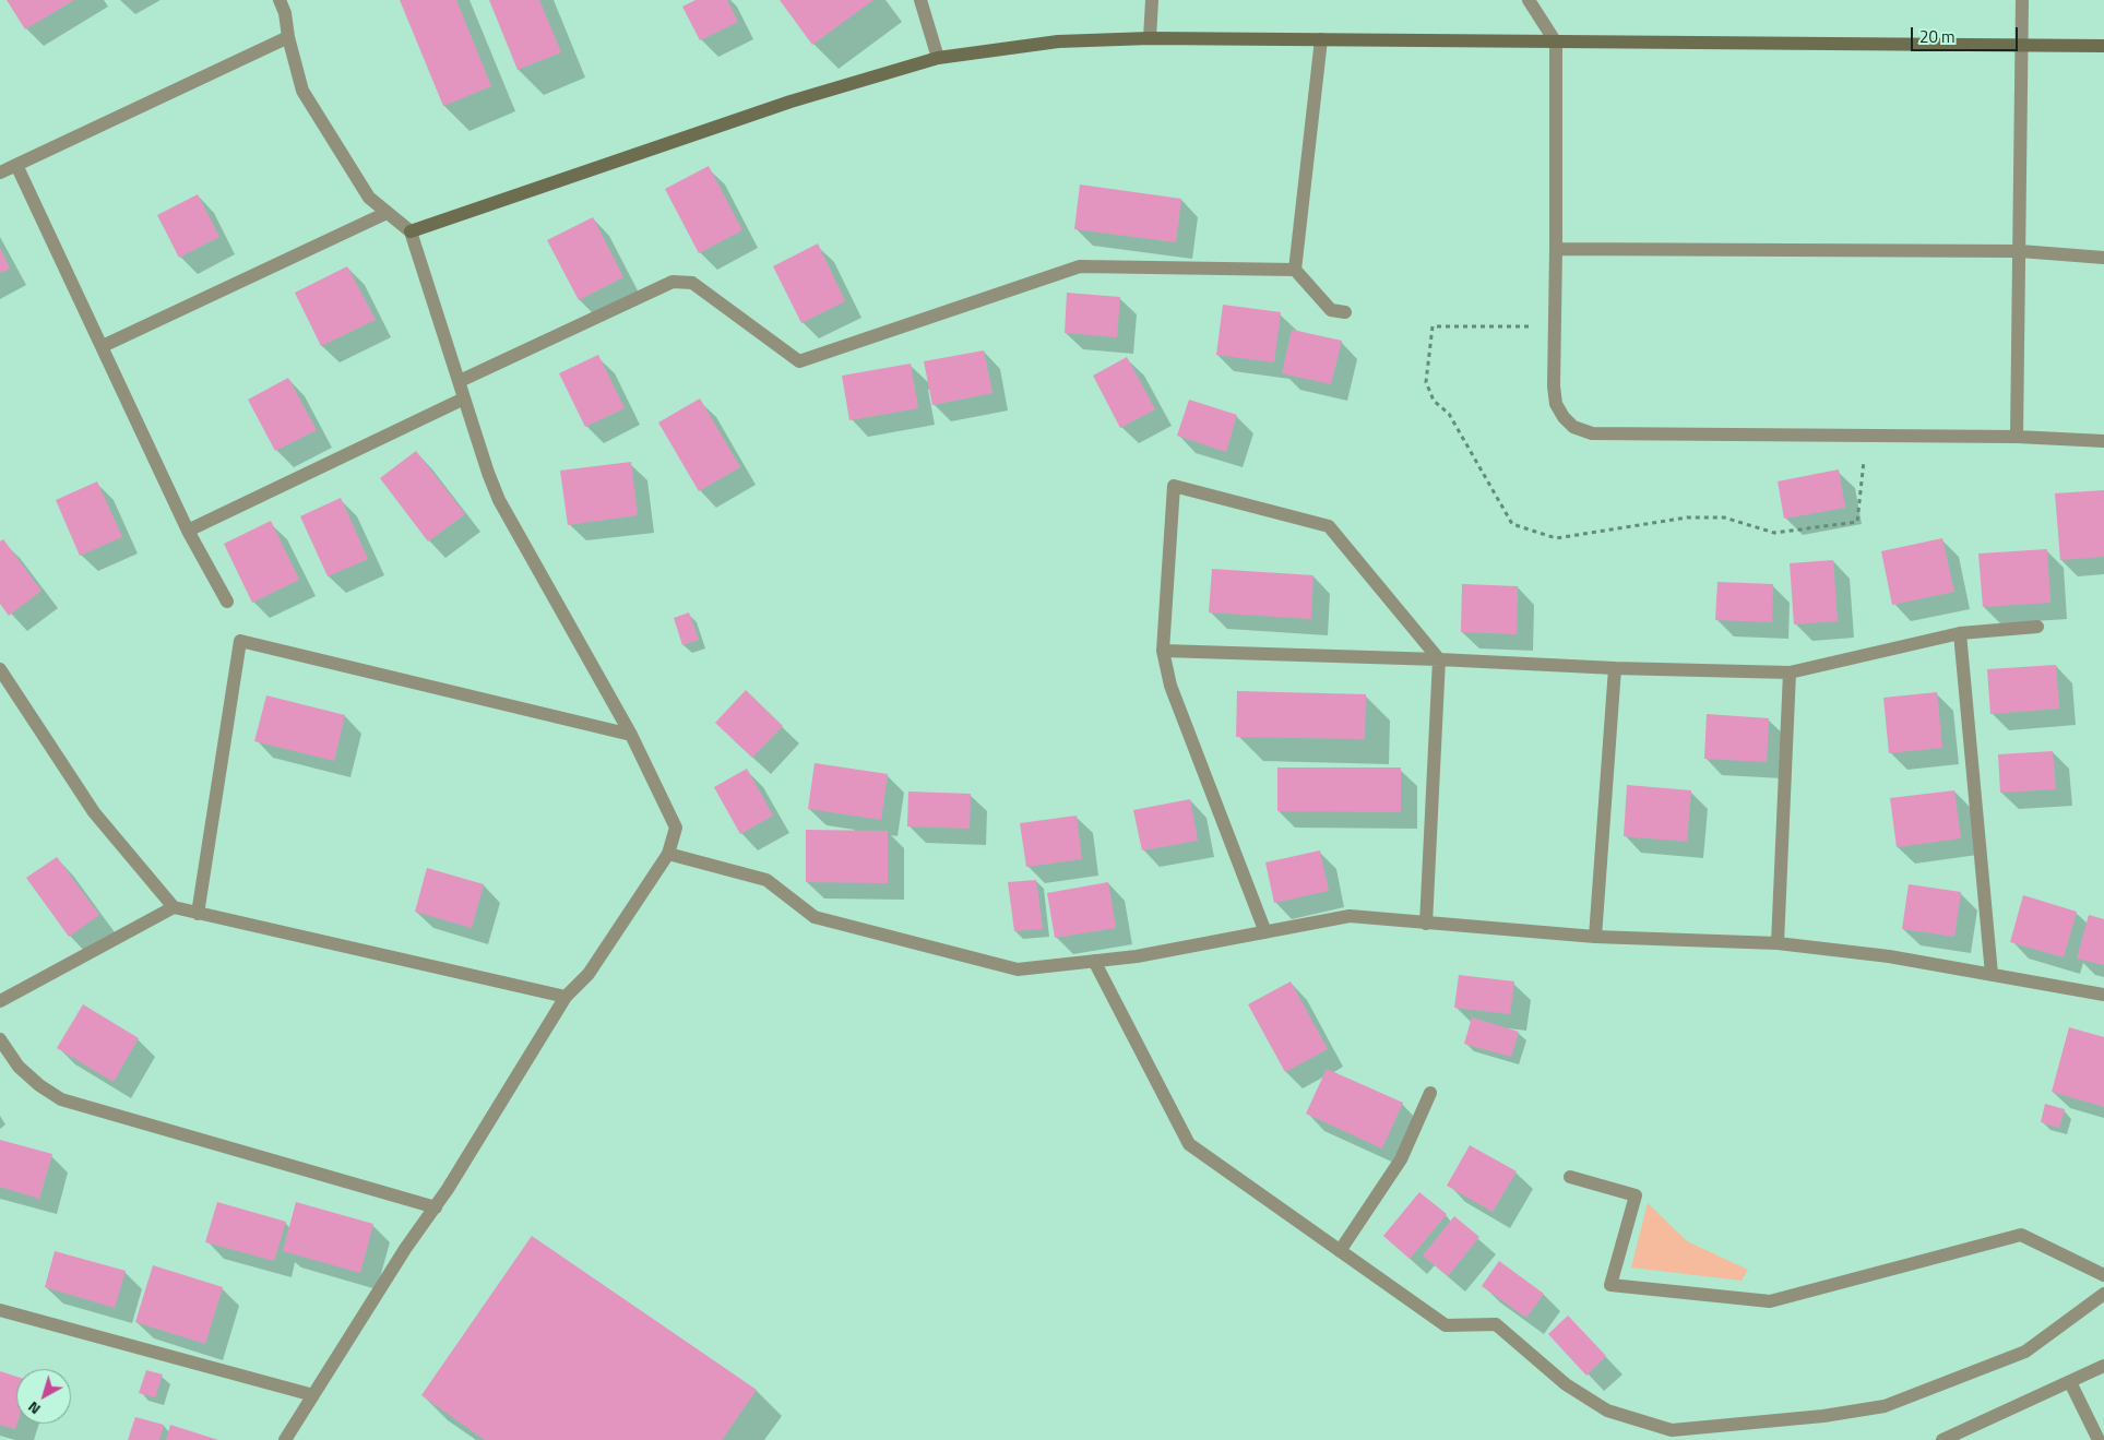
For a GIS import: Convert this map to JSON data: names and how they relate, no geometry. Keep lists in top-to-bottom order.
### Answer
{
  "scale_bar": "20 m",
  "north": "bottom left"
}
